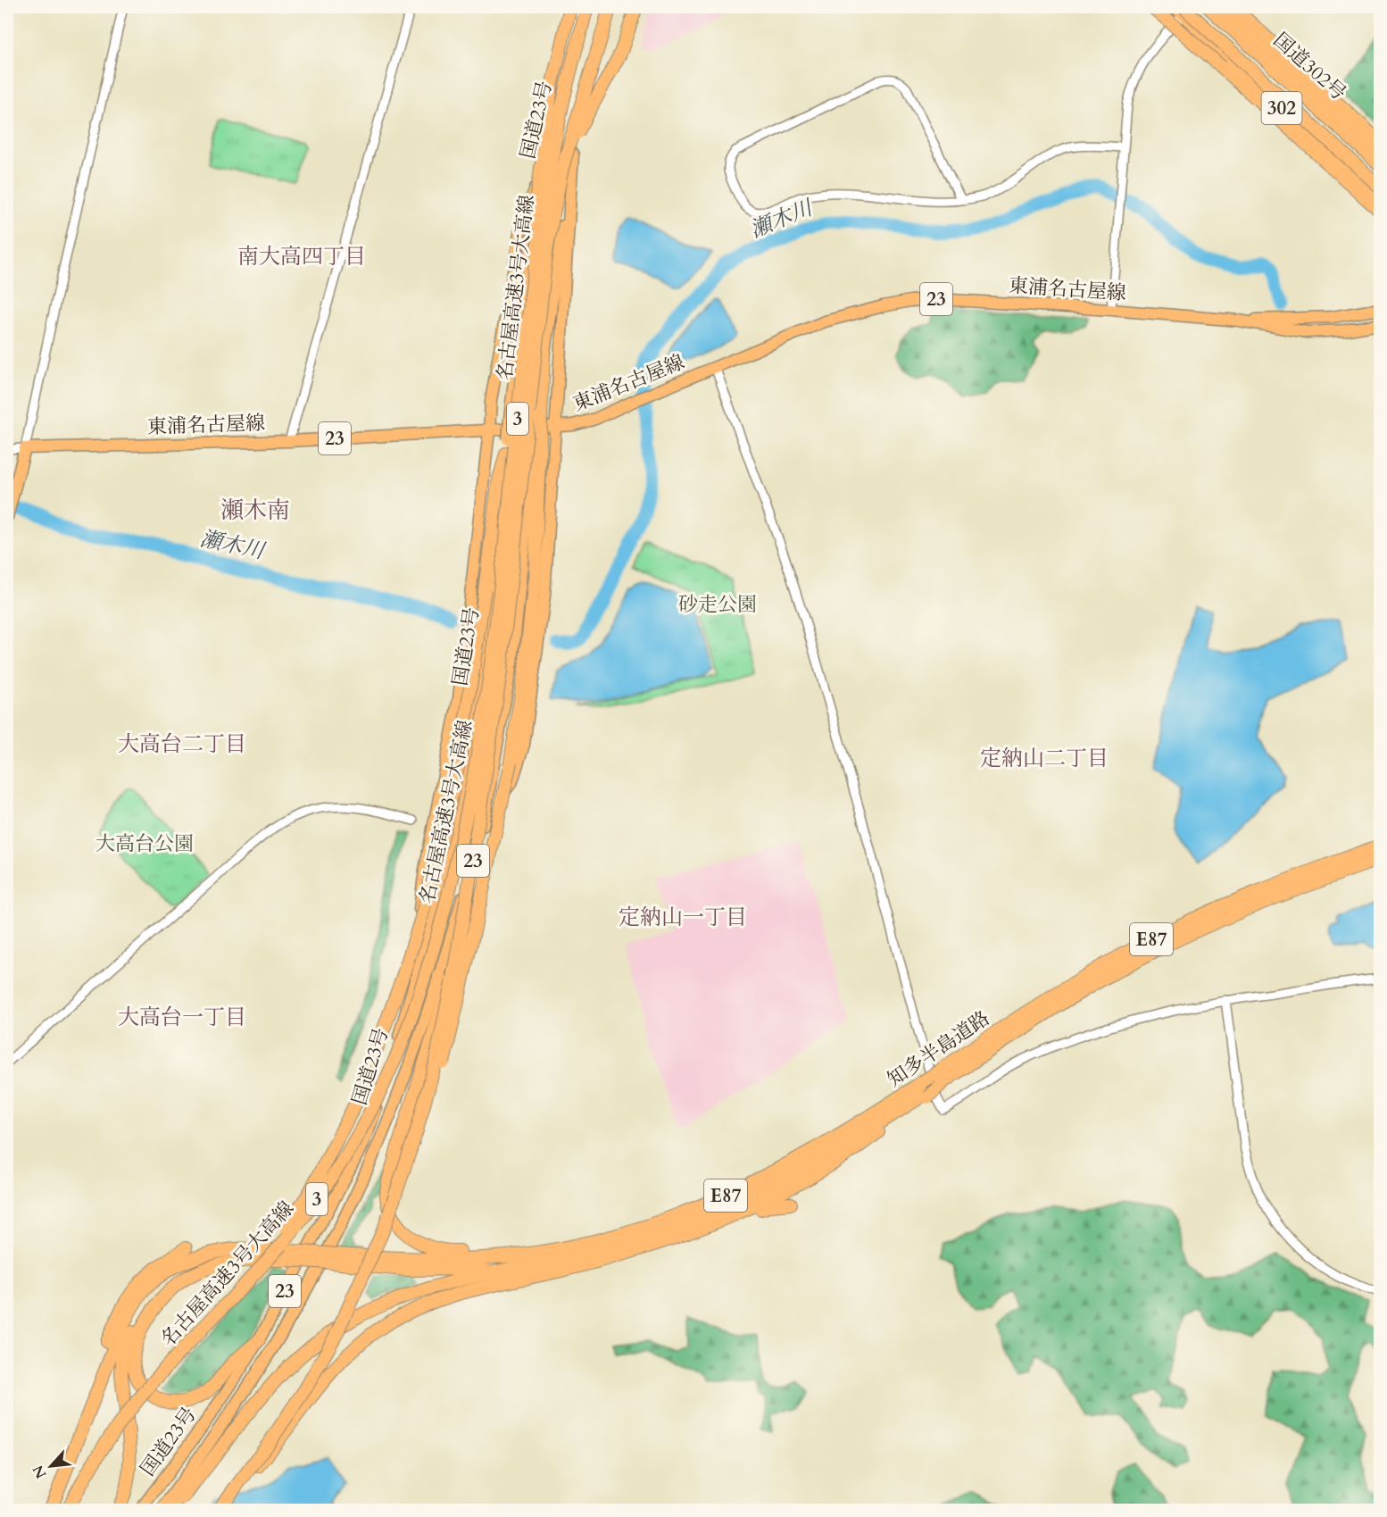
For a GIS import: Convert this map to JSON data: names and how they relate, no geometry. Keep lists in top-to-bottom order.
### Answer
{
  "streets": {
    "highway": [
      "名古屋高速3号大高線",
      "3",
      "E87",
      "知多半島道路"
    ],
    "main road": [
      "国道302号",
      "302",
      "国道23号",
      "東浦名古屋線",
      "23"
    ]
  },
  "crossings": [
    ["国道23号", "名古屋高速3号大高線"],
    ["E87", "知多半島道路"]
  ],
  "districts": [
    "南大高四丁目",
    "瀬木南",
    "大高台二丁目",
    "定納山二丁目",
    "定納山一丁目",
    "大高台一丁目"
  ],
  "water": ["瀬木川"],
  "parks": ["砂走公園", "大高台公園"],
  "north": "bottom left"
}
